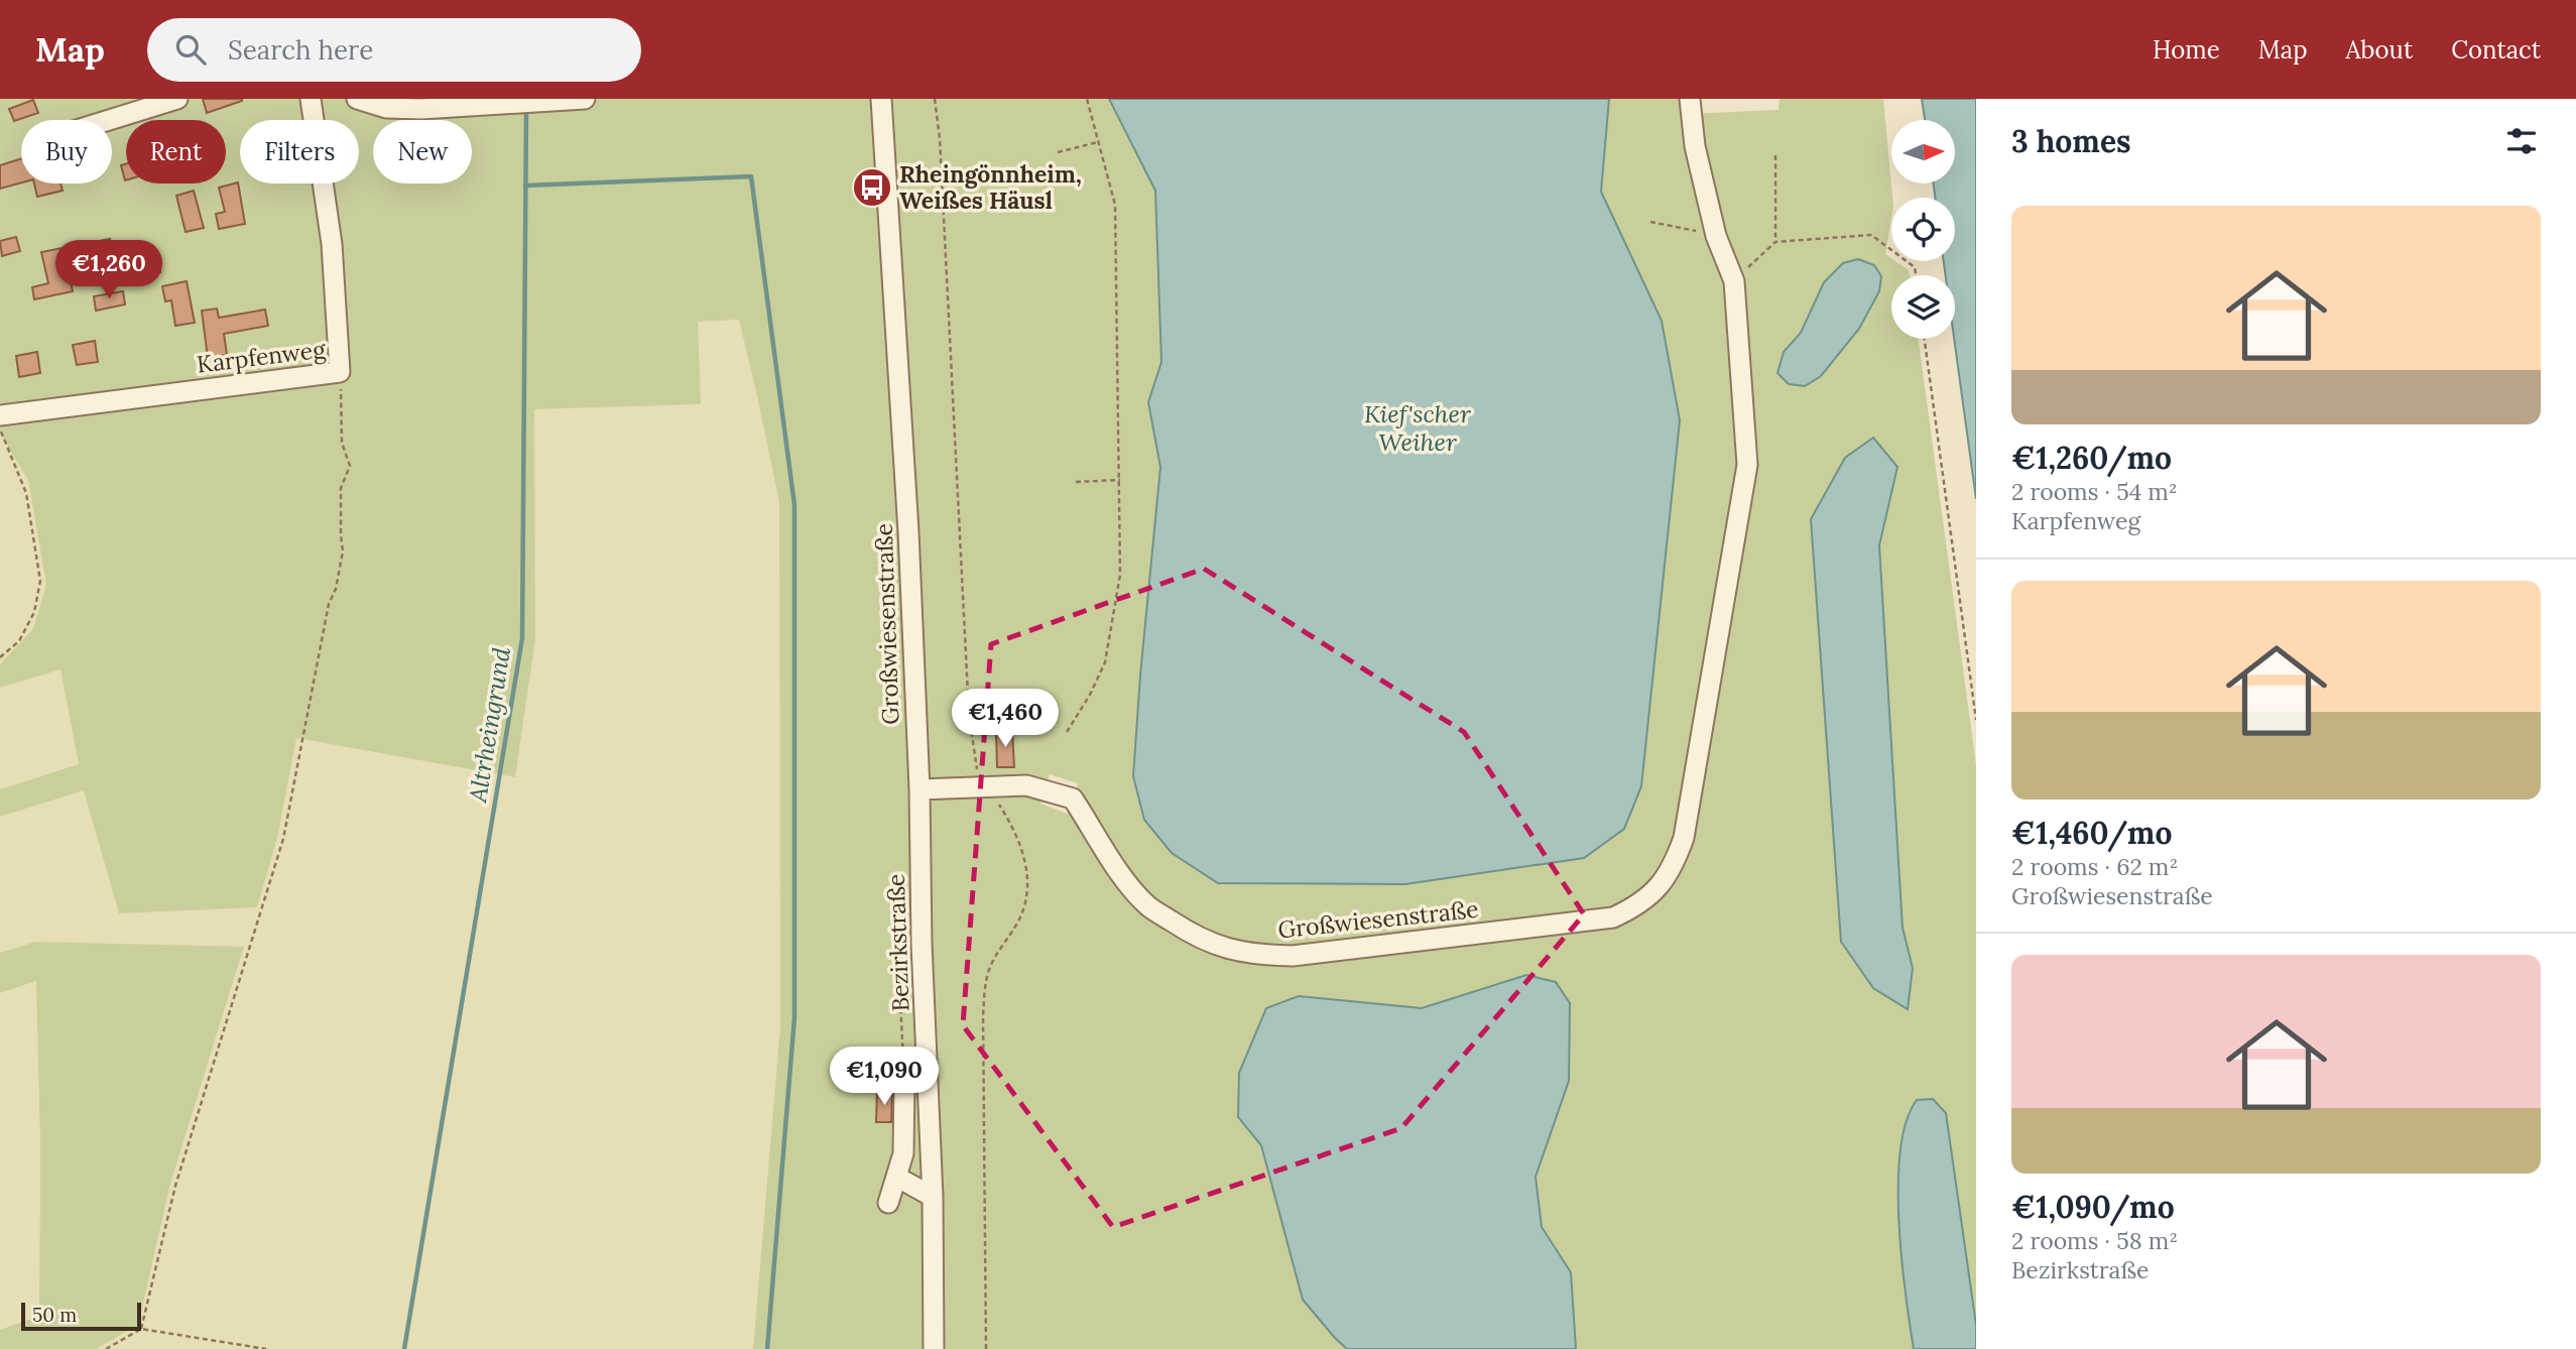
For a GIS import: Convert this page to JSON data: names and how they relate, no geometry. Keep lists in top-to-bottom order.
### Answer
{
  "streets": {
    "street": ["Karpfenweg", "Großwiesenstraße", "Bezirkstraße"]
  },
  "crossings": [
    ["Großwiesenstraße", "Bezirkstraße"]
  ],
  "water": ["Kief'scher Weiher", "Altrheingrund"],
  "places": {
    "bus stop": ["Rheingönnheim, Weißes Häusl"]
  },
  "scale_bar": "50 m",
  "north": "right",
  "page": {
    "header": "Map",
    "search": "Search here",
    "nav": [
      "Home",
      "Map",
      "About",
      "Contact"
    ],
    "heading": "3 homes",
    "chip": [
      "Buy",
      "Rent",
      "Filters",
      "New"
    ],
    "list": [
      {
        "name": "€1,260/mo",
        "note": "2 rooms · 54 m² · Karpfenweg"
      },
      {
        "name": "€1,460/mo",
        "note": "2 rooms · 62 m² · Großwiesenstraße"
      },
      {
        "name": "€1,090/mo",
        "note": "2 rooms · 58 m² · Bezirkstraße"
      }
    ],
    "price": ["€1,260", "€1,460", "€1,090"],
    "scale": "50 m"
  }
}
